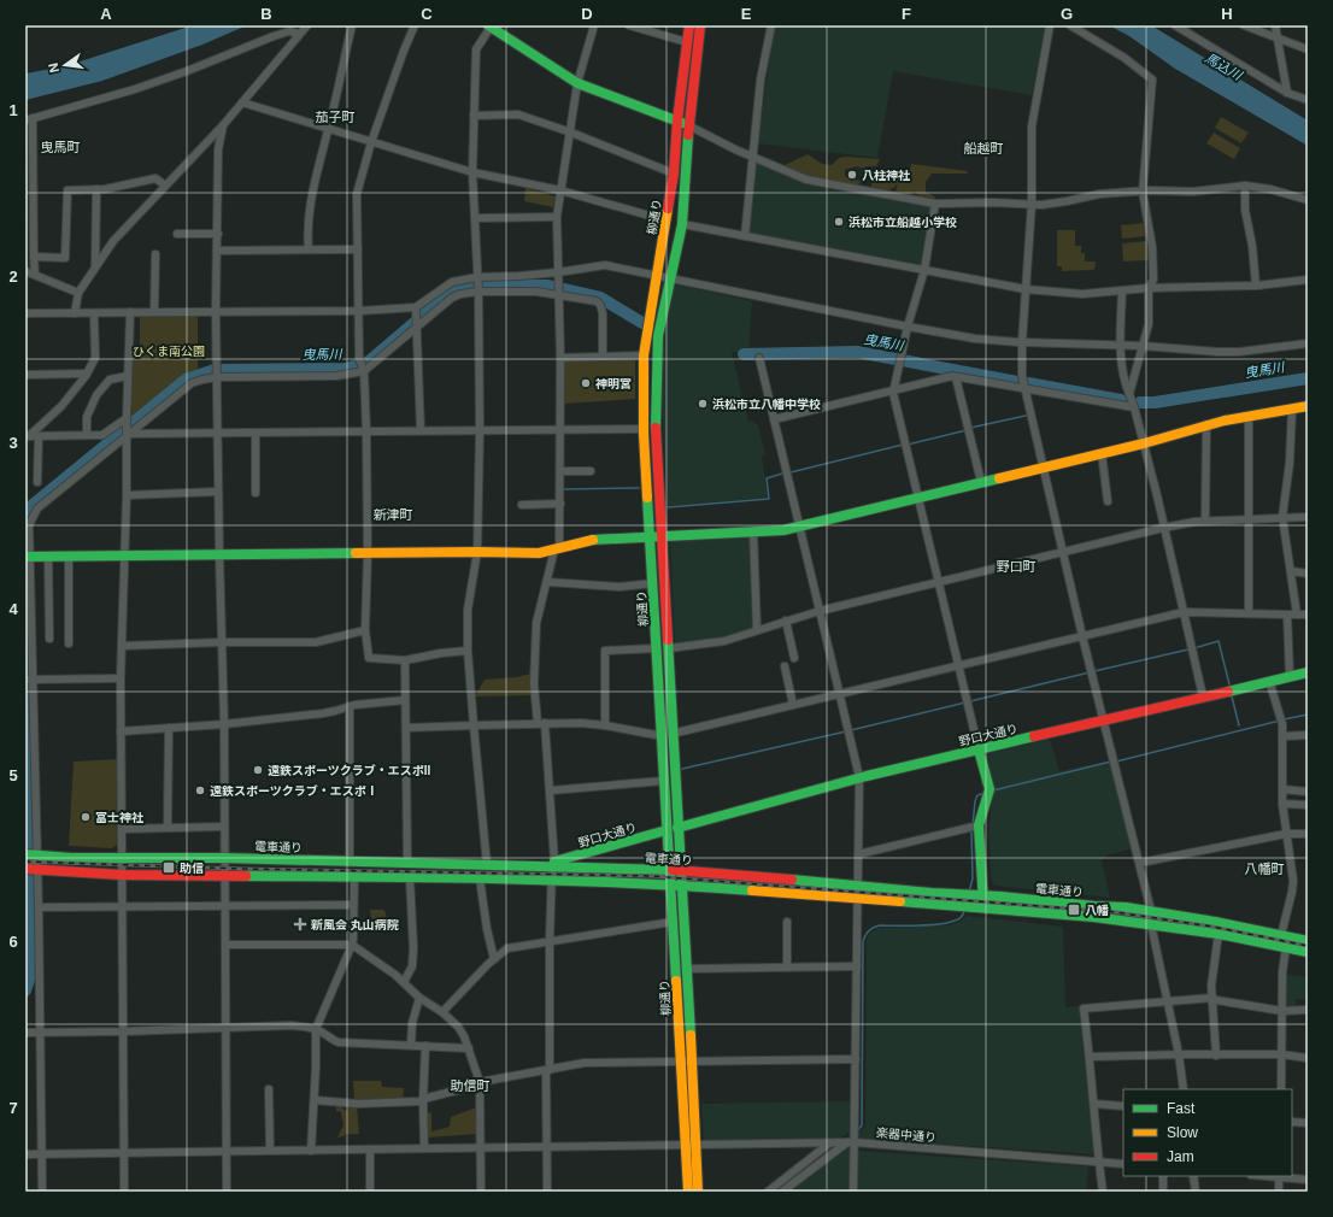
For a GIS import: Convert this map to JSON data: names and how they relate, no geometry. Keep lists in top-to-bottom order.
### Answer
{
  "streets": {
    "street": [
      "柳通り",
      "野口大通り",
      "電車通り",
      "楽器中通り"
    ]
  },
  "crossings": [
    ["柳通り", "野口大通り"],
    ["柳通り", "電車通り"],
    ["柳通り", "楽器中通り"],
    ["野口大通り", "電車通り"]
  ],
  "districts": [
    "茄子町",
    "曳馬町",
    "船越町",
    "新津町",
    "野口町",
    "八幡町",
    "助信町"
  ],
  "water": ["馬込川", "曳馬川"],
  "parks": ["ひくま南公園"],
  "places": {
    "other": [
      "八柱神社",
      "浜松市立船越小学校",
      "神明宮",
      "浜松市立八幡中学校",
      "遠鉄スポーツクラブ・エスポII",
      "遠鉄スポーツクラブ・エスポⅠ",
      "冨士神社"
    ],
    "transit": ["助信", "八幡"],
    "health": ["新風会 丸山病院"]
  },
  "legend": ["Fast", "Slow", "Jam"],
  "north": "left",
  "grid": {
    "columns": [
      "A",
      "B",
      "C",
      "D",
      "E",
      "F",
      "G",
      "H"
    ],
    "rows": [
      "1",
      "2",
      "3",
      "4",
      "5",
      "6",
      "7"
    ]
  }
}
